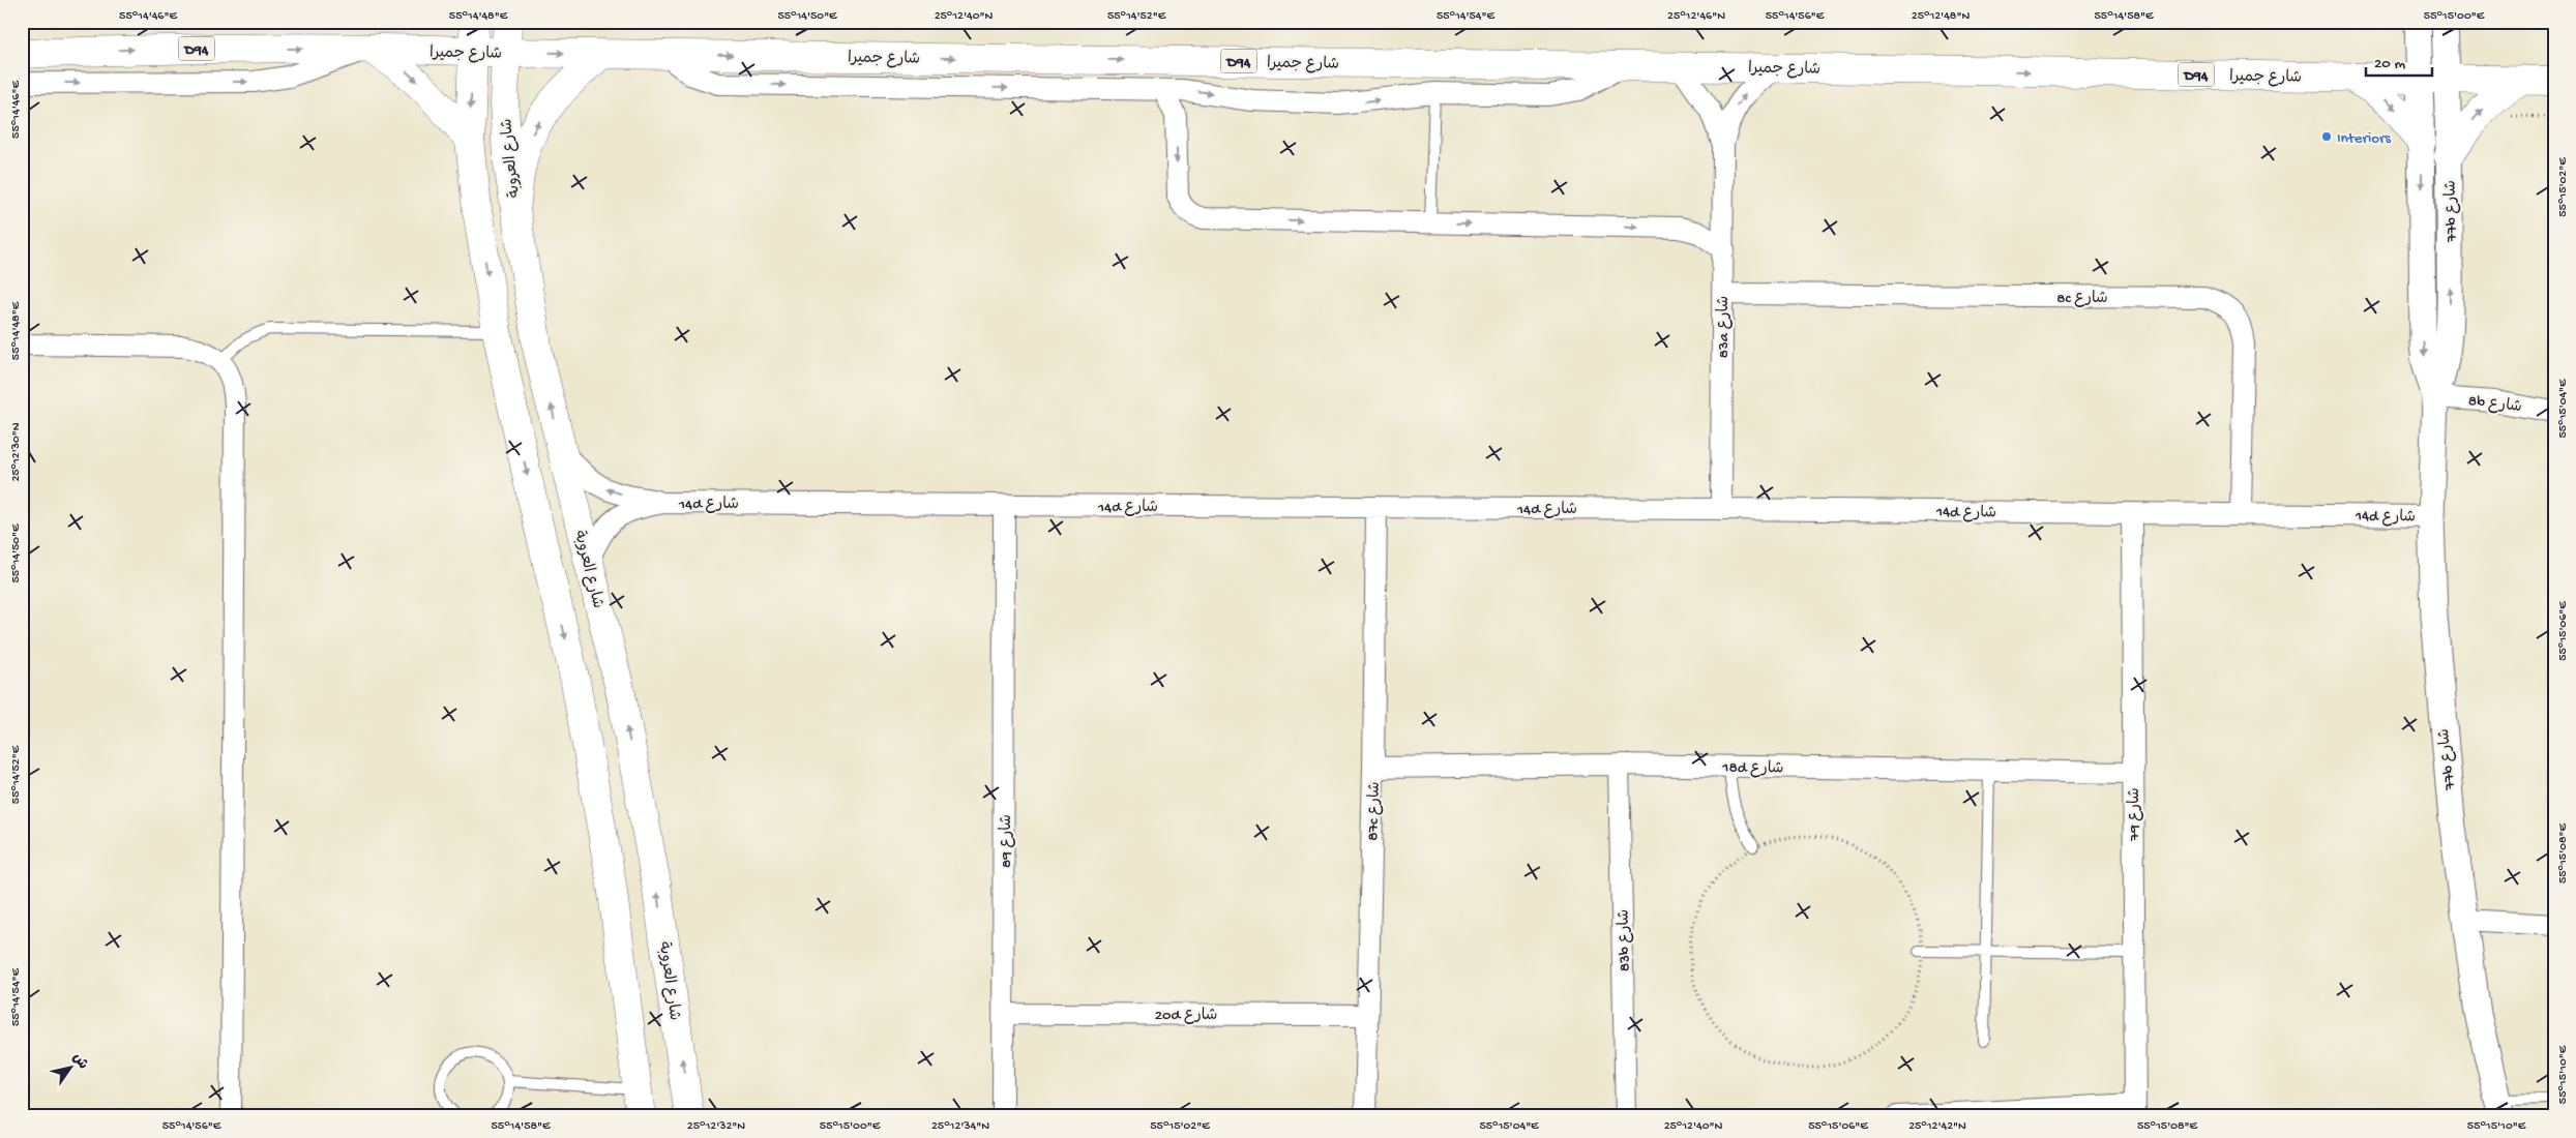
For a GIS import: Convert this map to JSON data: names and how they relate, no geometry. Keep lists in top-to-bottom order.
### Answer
{
  "streets": {
    "main road": ["D94", "شارع جميرا", "شارع العروبة"],
    "street": [
      "77b شارع",
      "8c شارع",
      "83a شارع",
      "8b شارع",
      "14d شارع",
      "18d شارع",
      "87c شارع",
      "شارع 79",
      "شارع 89",
      "83b شارع",
      "20d شارع"
    ]
  },
  "crossings": [
    ["شارع جميرا", "شارع العروبة"],
    ["شارع جميرا", "77b شارع"],
    ["شارع جميرا", "83a شارع"],
    ["شارع العروبة", "14d شارع"],
    ["77b شارع", "8b شارع"],
    ["77b شارع", "14d شارع"],
    ["8c شارع", "83a شارع"],
    ["8c شارع", "14d شارع"],
    ["83a شارع", "14d شارع"],
    ["14d شارع", "87c شارع"],
    ["14d شارع", "شارع 79"],
    ["14d شارع", "شارع 89"],
    ["18d شارع", "87c شارع"],
    ["18d شارع", "شارع 79"],
    ["18d شارع", "83b شارع"],
    ["87c شارع", "20d شارع"],
    ["شارع 89", "20d شارع"]
  ],
  "one_way": ["شارع جميرا"],
  "places": ["Interiors"],
  "scale_bar": "20 m",
  "north": "top right",
  "coordinates": [
    "55°14'46\"E",
    "55°14'48\"E",
    "55°14'50\"E",
    "25°12'40\"N",
    "55°14'52\"E",
    "55°14'54\"E",
    "25°12'46\"N",
    "55°14'56\"E",
    "25°12'48\"N",
    "55°14'58\"E",
    "55°15'00\"E",
    "55°15'02\"E",
    "55°15'04\"E",
    "25°12'30\"N",
    "55°15'06\"E",
    "55°15'08\"E",
    "55°15'10\"E",
    "25°12'32\"N",
    "25°12'34\"N",
    "25°12'42\"N"
  ]
}
